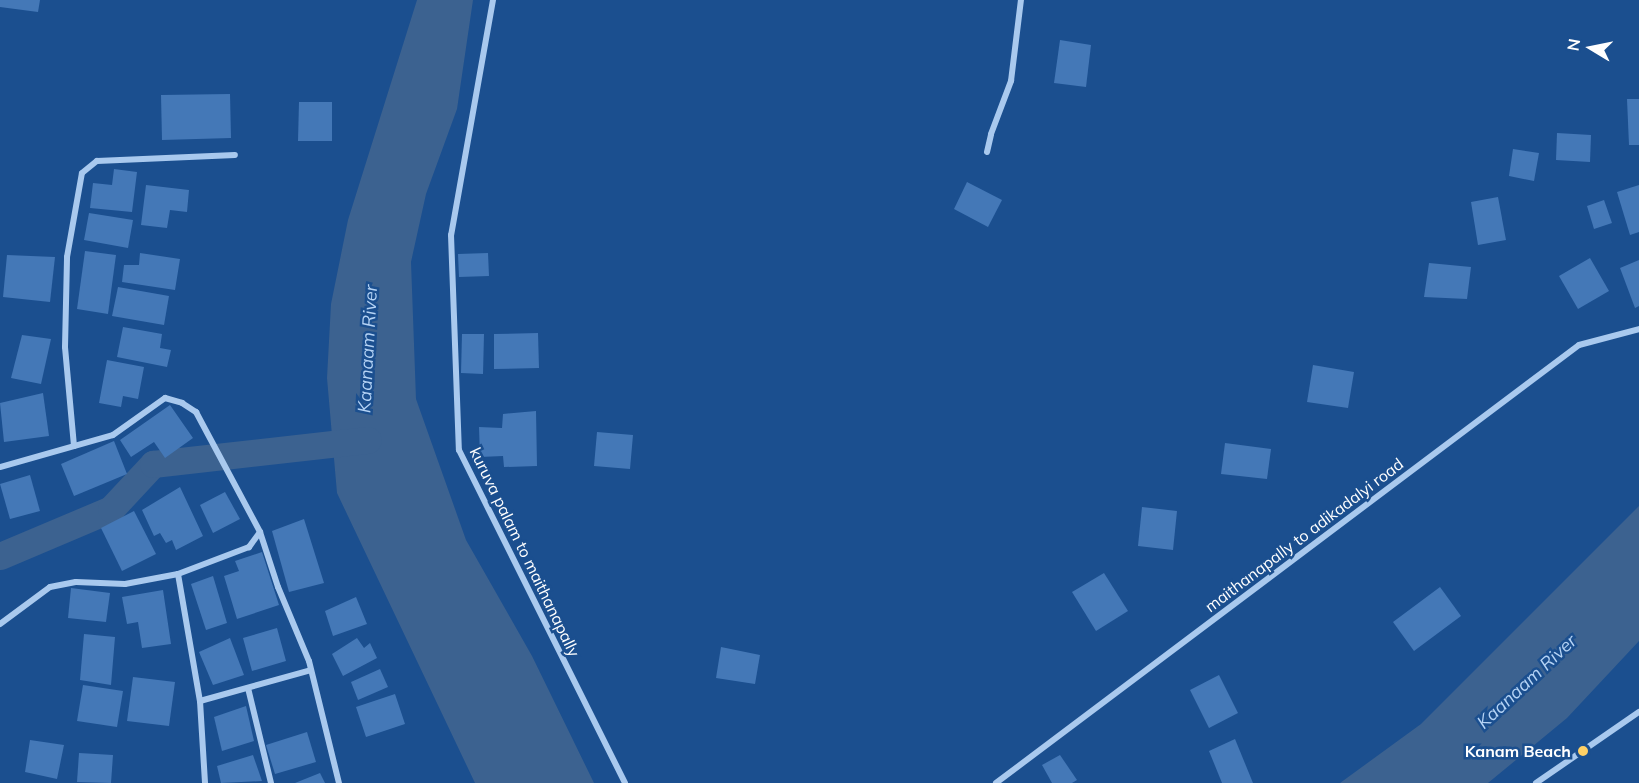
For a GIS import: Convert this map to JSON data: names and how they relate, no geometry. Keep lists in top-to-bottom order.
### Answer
{
  "streets": {
    "street": ["maithanapally to adikadalyi road", "kuruva palam to maithanapally"]
  },
  "water": ["Kaanaam River"],
  "places": ["Kanam Beach"],
  "north": "left"
}
